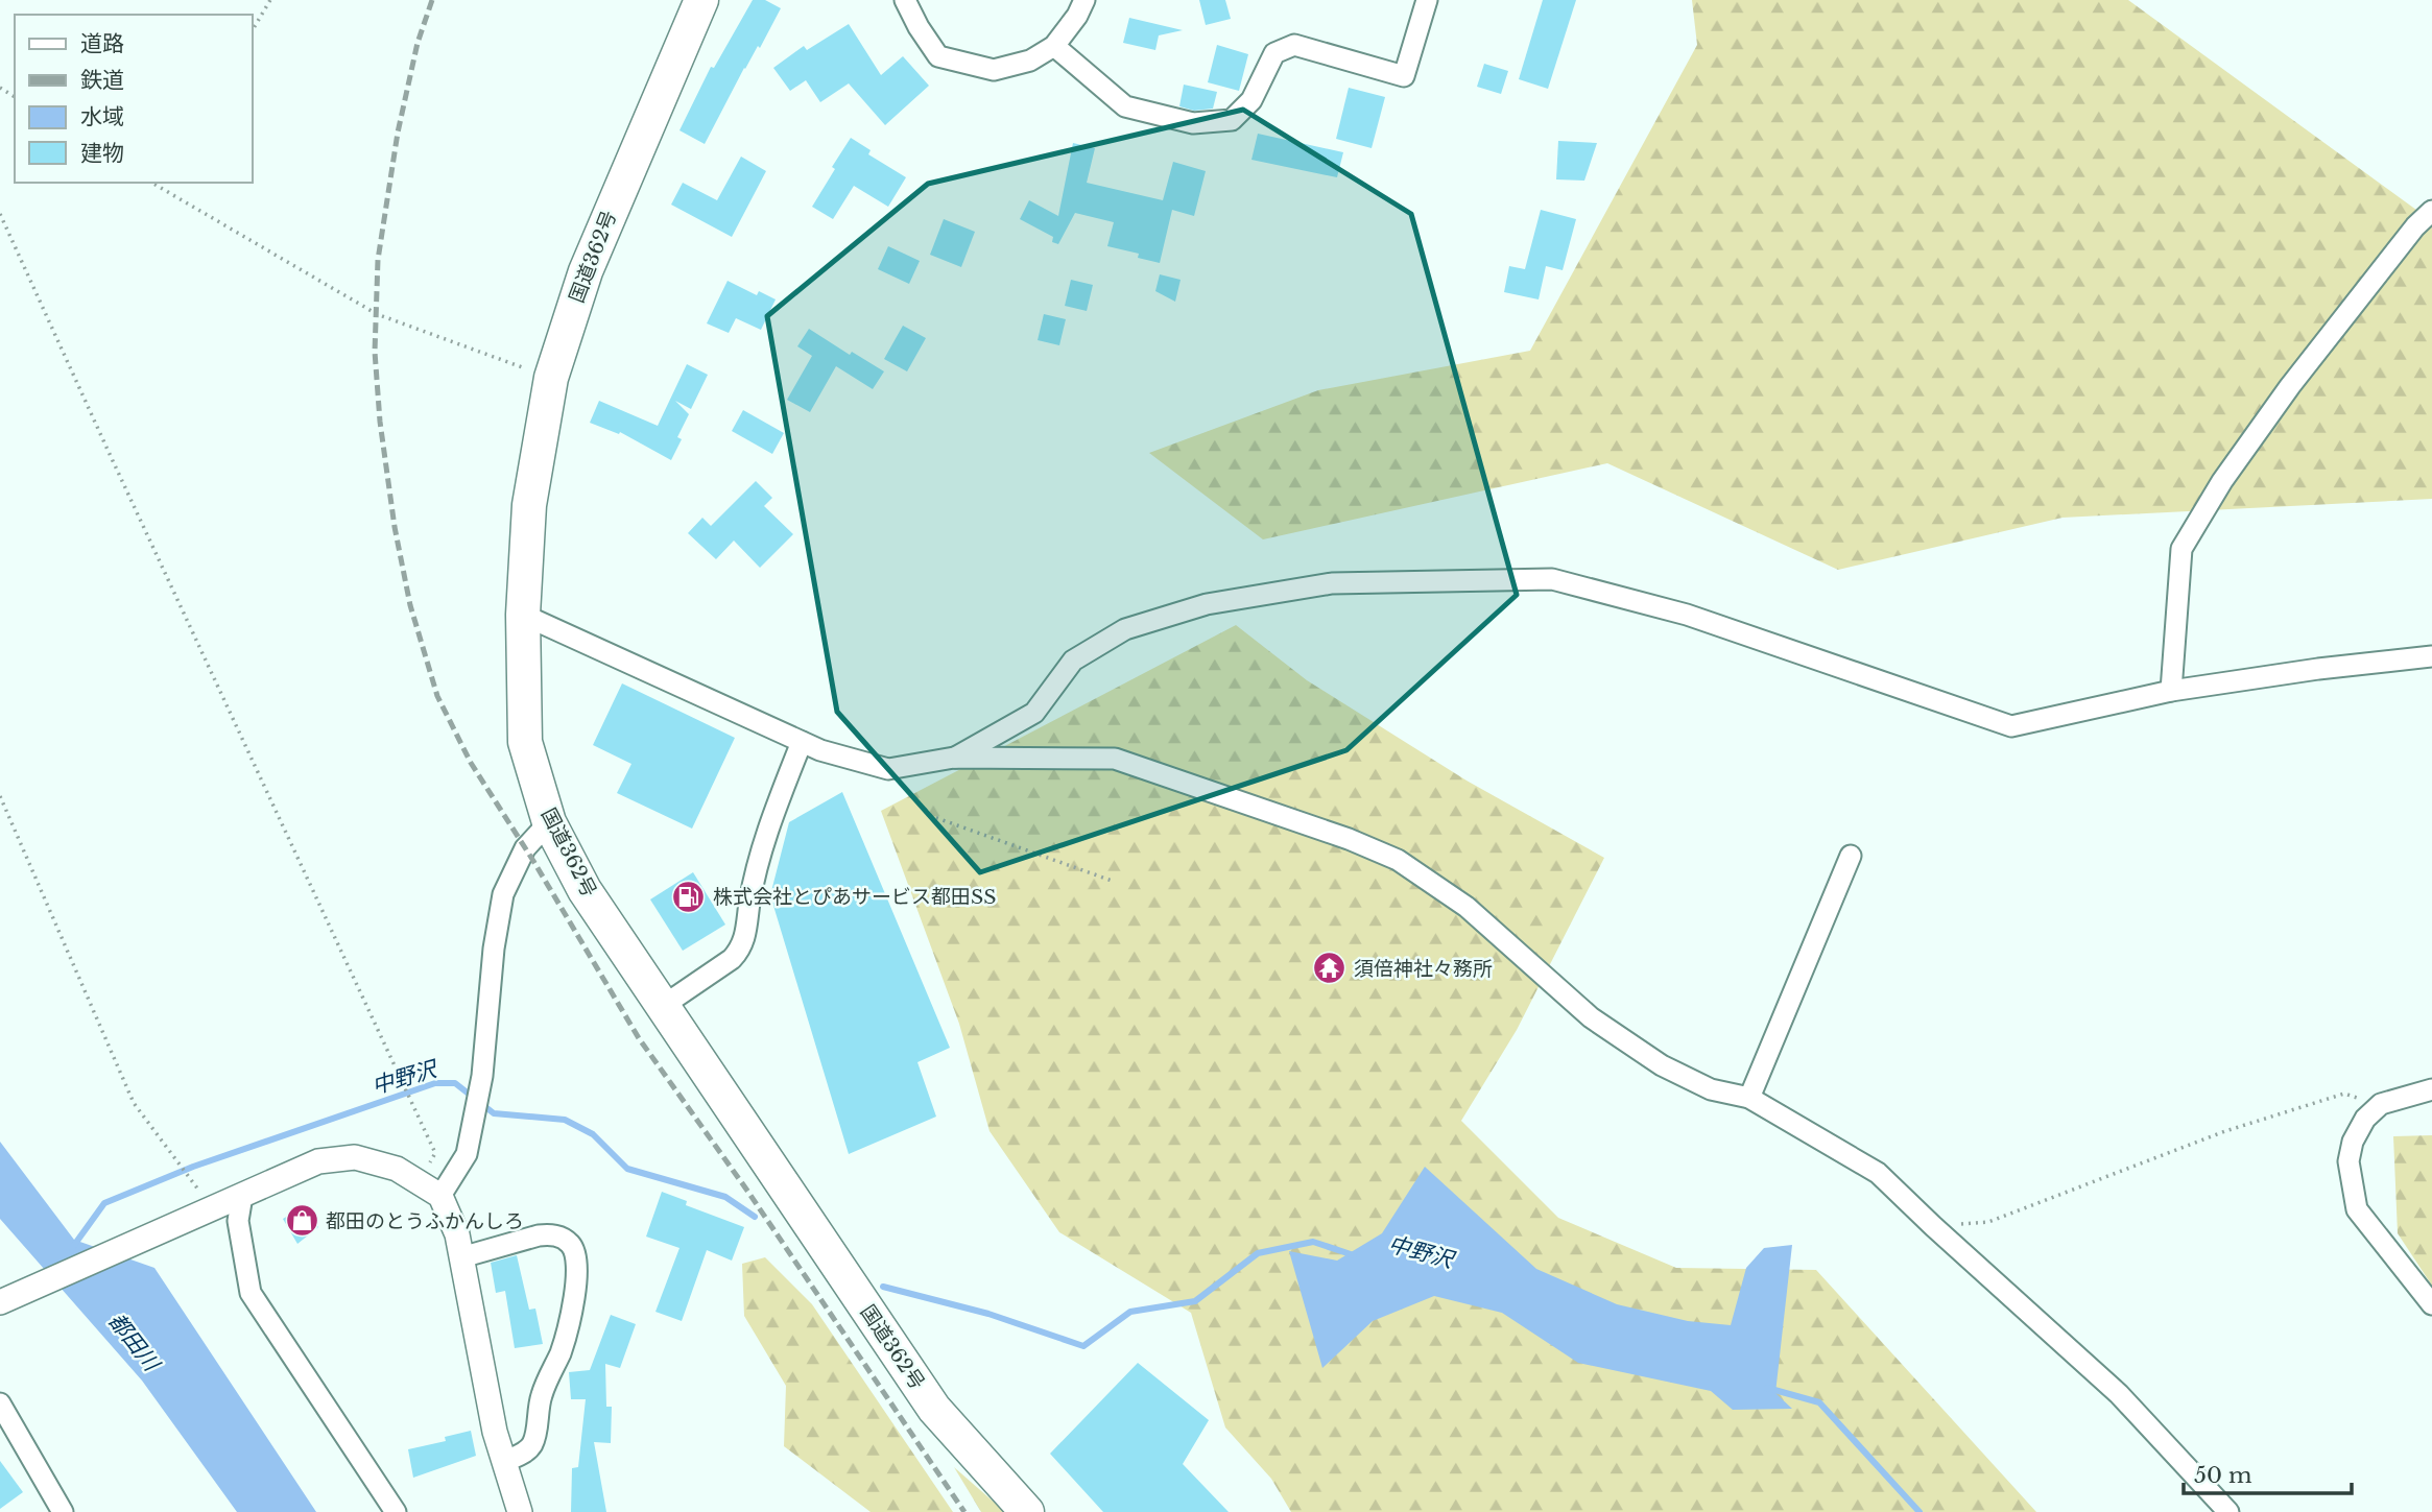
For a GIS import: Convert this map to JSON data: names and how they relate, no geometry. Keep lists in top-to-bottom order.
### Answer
{
  "streets": {
    "highway": ["国道362号"]
  },
  "water": ["中野沢", "都田川"],
  "places": {
    "fuel station": ["株式会社とぴあサービス都田SS"],
    "temple": ["須倍神社々務所"],
    "shop": ["都田のとうふかんしろ"]
  },
  "legend": [
    "道路",
    "鉄道",
    "水域",
    "建物"
  ],
  "scale_bar": "50 m"
}
